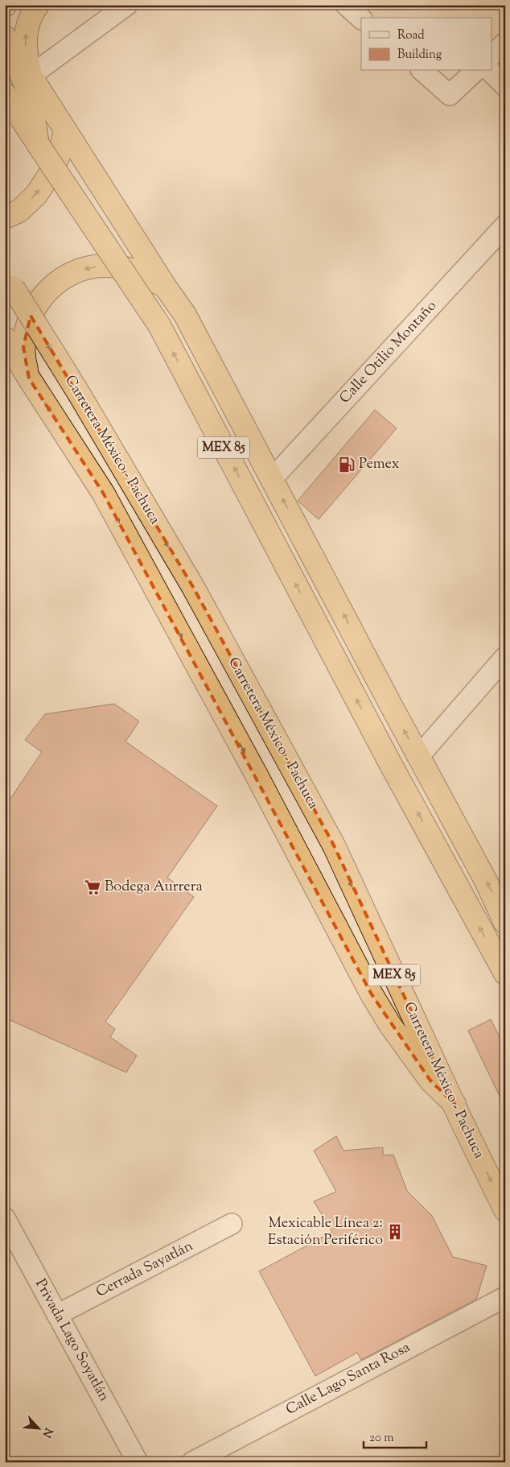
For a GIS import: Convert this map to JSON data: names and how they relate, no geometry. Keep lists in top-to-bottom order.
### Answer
{
  "streets": {
    "highway": ["MEX 85", "Carretera México - Pachuca"],
    "street": [
      "Calle Otilio Montaño",
      "Cerrada Sayatlán",
      "Privada Lago Soyatlán",
      "Calle Lago Santa Rosa"
    ]
  },
  "crossings": [
    ["Cerrada Sayatlán", "Privada Lago Soyatlán"]
  ],
  "places": {
    "fuel station": ["Pemex"],
    "supermarket": ["Bodega Aurrera"],
    "building": ["Mexicable Línea 2: Estación Periférico"]
  },
  "legend": ["Road", "Building"],
  "scale_bar": "20 m",
  "north": "bottom right"
}
